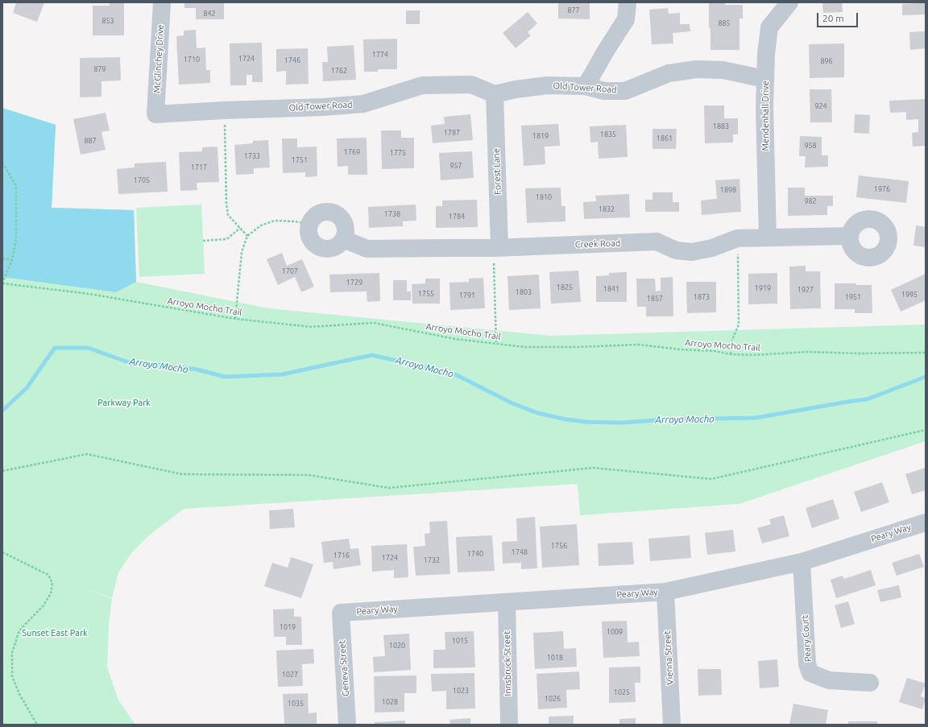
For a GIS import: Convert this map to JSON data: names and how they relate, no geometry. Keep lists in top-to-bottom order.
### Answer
{
  "streets": {
    "street": [
      "McGlinchey Drive",
      "Old Tower Road",
      "Mendenhall Drive",
      "Forest Lane",
      "Creek Road",
      "Peary Way",
      "Peary Court",
      "Vienna Street",
      "Innsbruck Street",
      "Geneva Street"
    ],
    "path": ["Arroyo Mocho Trail"]
  },
  "crossings": [
    ["McGlinchey Drive", "Old Tower Road"],
    ["Old Tower Road", "Mendenhall Drive"],
    ["Old Tower Road", "Forest Lane"],
    ["Mendenhall Drive", "Creek Road"],
    ["Forest Lane", "Creek Road"],
    ["Peary Way", "Peary Court"],
    ["Peary Way", "Vienna Street"],
    ["Peary Way", "Innsbruck Street"],
    ["Peary Way", "Geneva Street"]
  ],
  "water": ["Arroyo Mocho"],
  "parks": ["Parkway Park", "Sunset East Park"],
  "house_numbers": [
    "877",
    "842",
    "853",
    "885",
    "1774",
    "1724",
    "1710",
    "1746",
    "896",
    "879",
    "1762",
    "924",
    "1883",
    "1787",
    "1835",
    "1819",
    "1861",
    "887",
    "958",
    "1769",
    "1775",
    "1733",
    "1751",
    "957",
    "1717",
    "1705",
    "1976",
    "1898",
    "1810",
    "982",
    "1832",
    "1738",
    "1784",
    "1707",
    "1729",
    "1825",
    "1919",
    "1841",
    "1927",
    "1803",
    "1755",
    "1995",
    "1791",
    "1873",
    "1951",
    "1857",
    "1756",
    "1748",
    "1740",
    "1716",
    "1724",
    "1732",
    "1019",
    "1009",
    "1015",
    "1020",
    "1018",
    "1027",
    "1023",
    "1025",
    "1026",
    "1028",
    "1035"
  ],
  "scale_bar": "20 m"
}
